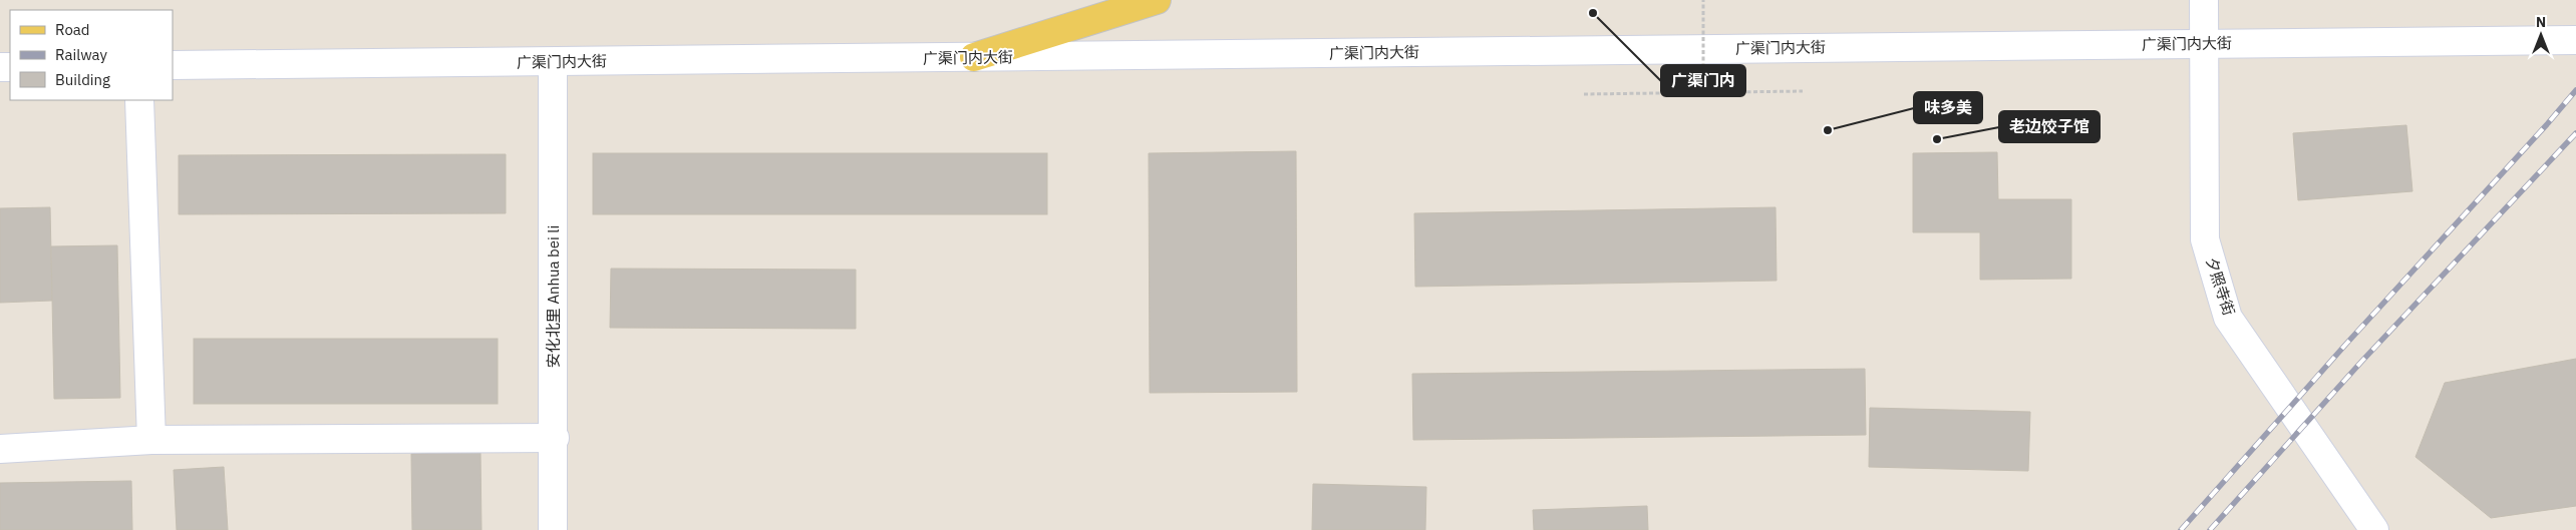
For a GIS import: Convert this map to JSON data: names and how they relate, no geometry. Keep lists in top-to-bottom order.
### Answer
{
  "streets": {
    "street": ["广渠门内大街", "夕照寺街", "安化北里 Anhua bei li"]
  },
  "crossings": [
    ["广渠门内大街", "夕照寺街"],
    ["广渠门内大街", "安化北里 Anhua bei li"]
  ],
  "places": ["广渠门内", "味多美", "老边饺子馆"],
  "legend": ["Road", "Railway", "Building"],
  "north": "top"
}
